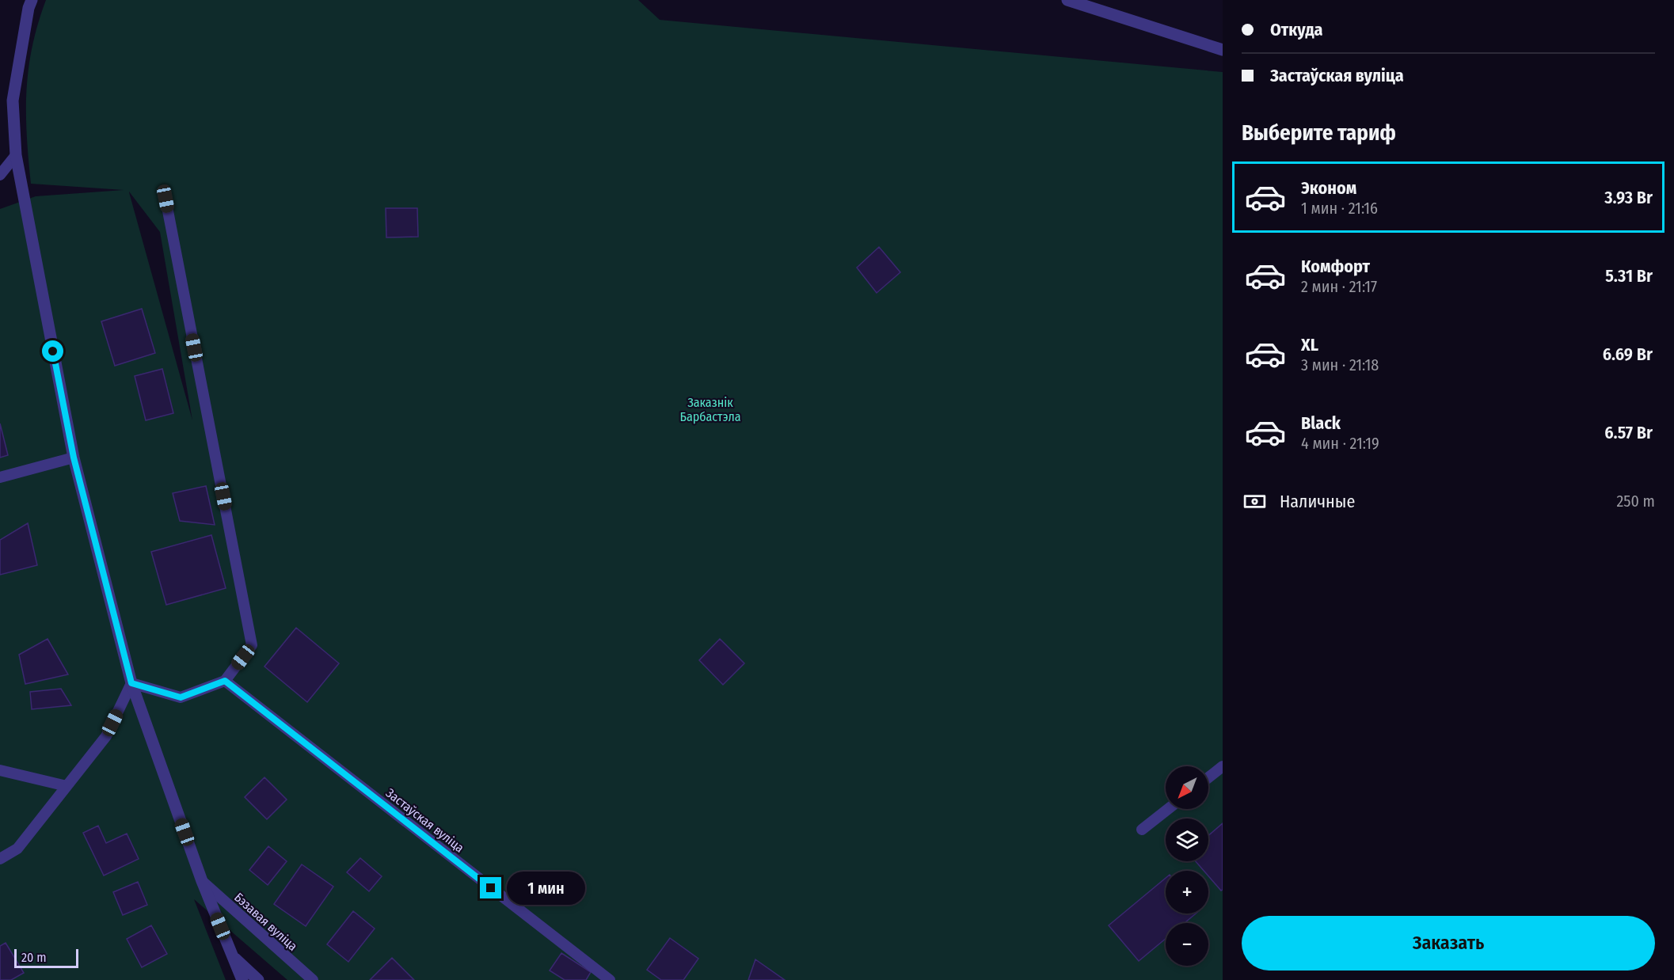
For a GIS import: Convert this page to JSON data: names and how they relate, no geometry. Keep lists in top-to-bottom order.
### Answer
{
  "streets": {
    "lane": ["Застаўская вуліца", "Бэзавая вуліца"]
  },
  "parks": ["Заказнік Барбастэла"],
  "scale_bar": "20 m",
  "north": "bottom left",
  "page": {
    "banner": ["Откуда", "Застаўская вуліца"],
    "heading": "Выберите тариф",
    "list": [
      {
        "name": "Эконом",
        "note": "1 мин · 21:16",
        "value": "3.93 Br"
      },
      {
        "name": "Комфорт",
        "note": "2 мин · 21:17",
        "value": "5.31 Br"
      },
      {
        "name": "XL",
        "note": "3 мин · 21:18",
        "value": "6.69 Br"
      },
      {
        "name": "Black",
        "note": "4 мин · 21:19",
        "value": "6.57 Br"
      }
    ],
    "pay": ["Наличные", "250 m"],
    "map_buttons": ["+", "−"],
    "bubble": "1 мин",
    "buttons": "Заказать",
    "scale": "20 m"
  }
}
